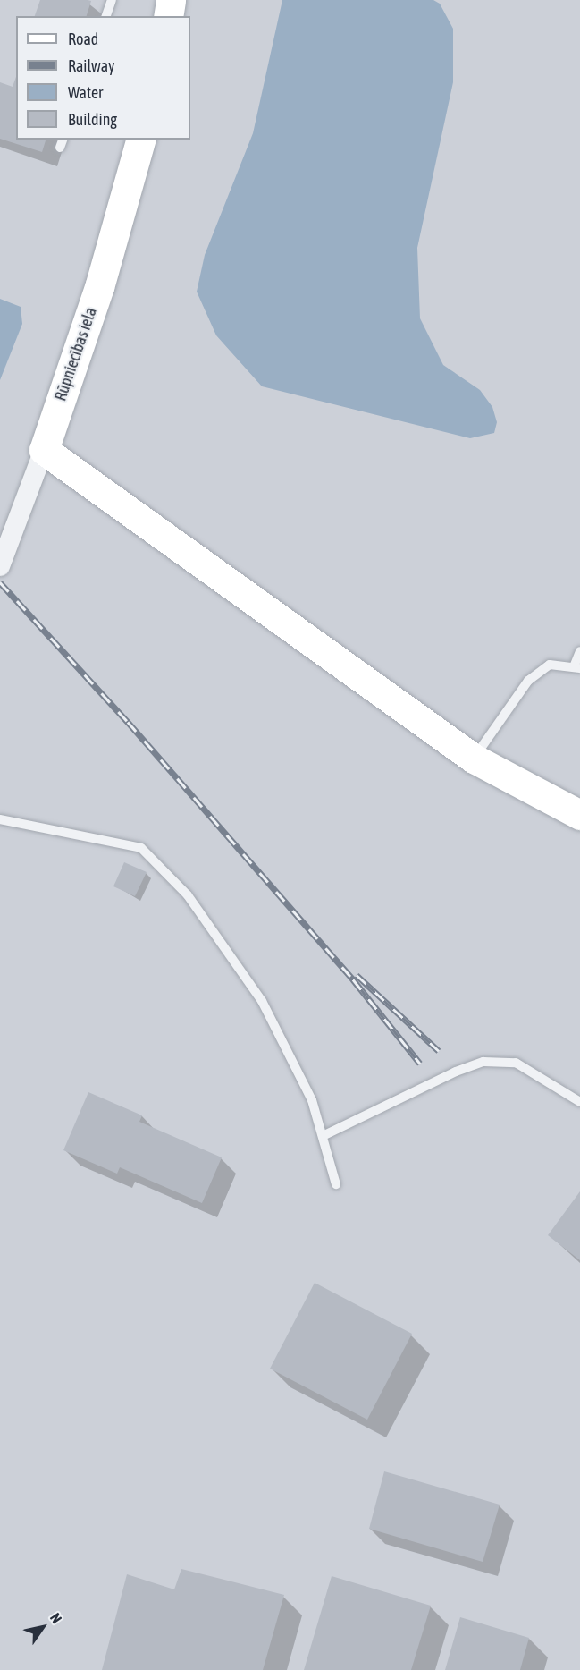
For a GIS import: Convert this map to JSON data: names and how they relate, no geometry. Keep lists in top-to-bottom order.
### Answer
{
  "streets": {
    "main road": ["Rūpniecības iela"]
  },
  "legend": [
    "Road",
    "Railway",
    "Water",
    "Building"
  ],
  "north": "top right"
}
